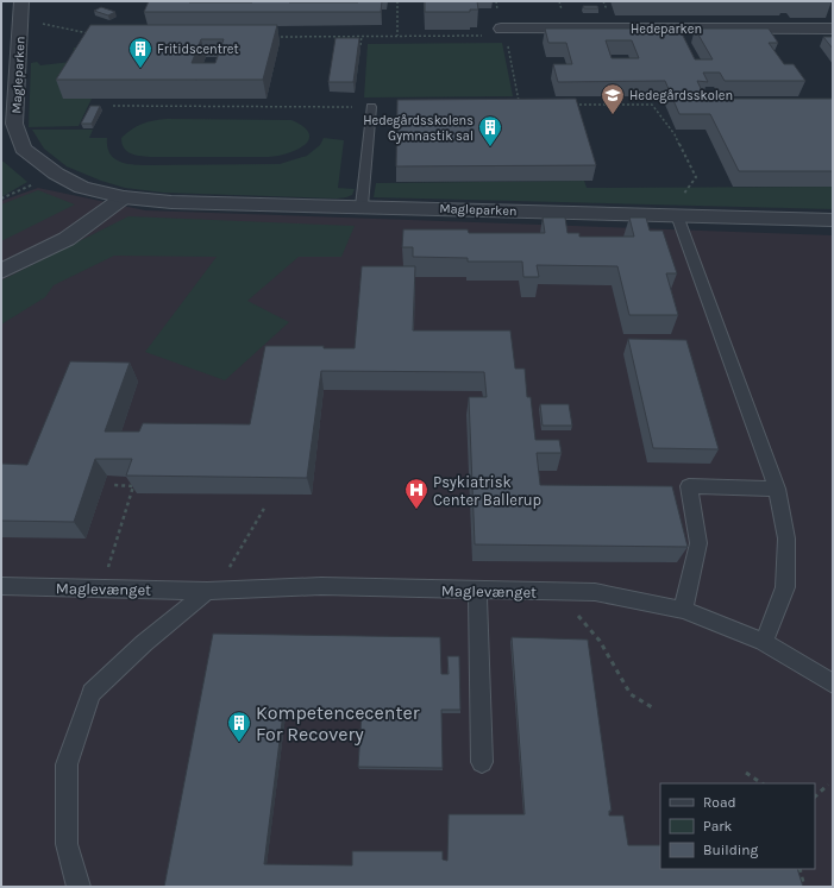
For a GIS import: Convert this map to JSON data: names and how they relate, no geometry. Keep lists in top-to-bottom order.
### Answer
{
  "streets": {
    "street": ["Hedeparken", "Magleparken"],
    "lane": ["Maglevænget"]
  },
  "places": {
    "building": ["Fritidscentret", "Hedegårdsskolens Gymnastik sal", "Kompetencecenter For Recovery"],
    "school or university": ["Hedegårdsskolen"],
    "hospital": ["Psykiatrisk Center Ballerup"]
  },
  "legend": ["Road", "Park", "Building"]
}
